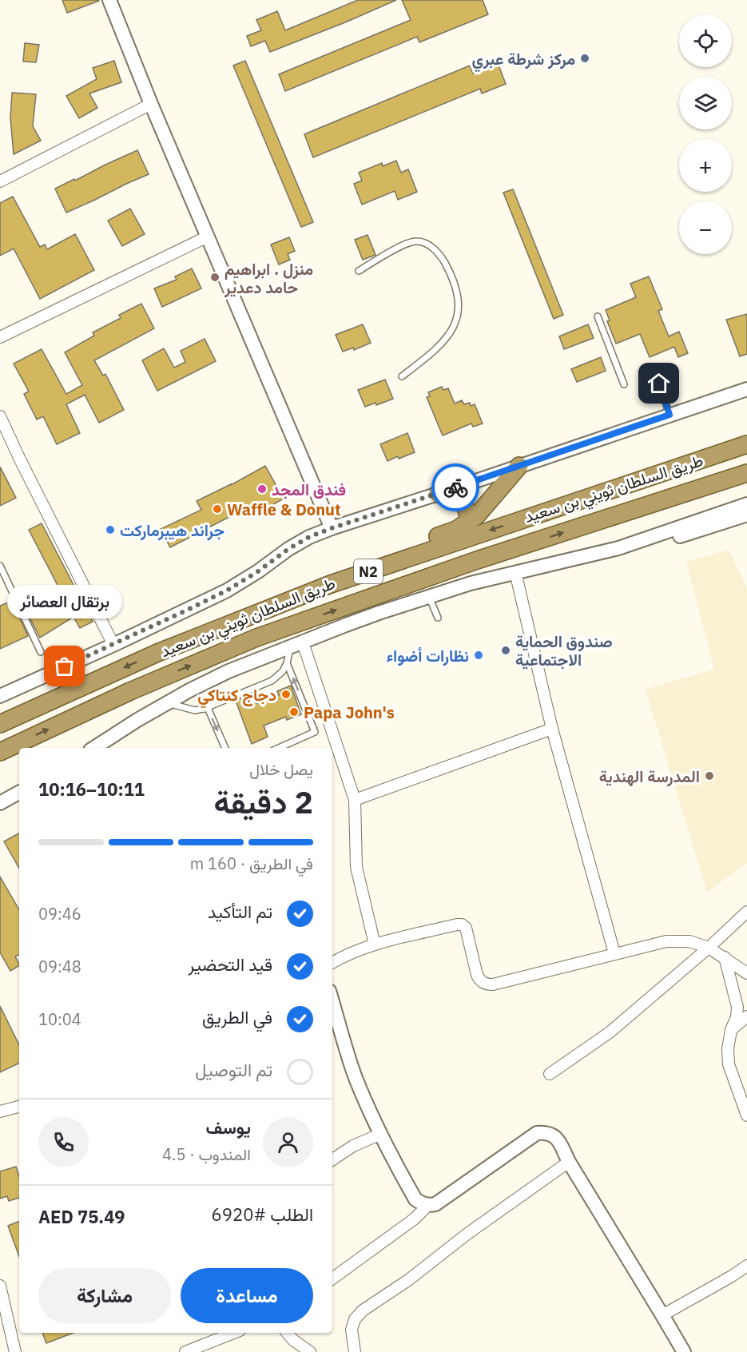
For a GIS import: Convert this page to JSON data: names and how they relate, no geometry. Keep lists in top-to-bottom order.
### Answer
{
  "streets": {
    "highway": ["طريق السلطان ثويني بن سعيد", "N2"]
  },
  "places": [
    "مركز شرطة عبري",
    "منزل . ابراهيم حامد دعدير",
    "فندق المجد",
    "Waffle & Donut",
    "جراند ه‍يبرماركت",
    "صندوق الحماية الاجتماعية",
    "نظارات أضواء",
    "برتقال العصاىٔر",
    "دجاج كنتاكي",
    "Papa John's",
    "المدرسة الهندية"
  ],
  "page": {
    "map_buttons": ["+", "−"],
    "bubble": "برتقال العصاىٔر",
    "heading": ["2 دقيقة", "يصل خلال", "10:11–10:16"],
    "panel": [
      "يوسف",
      "المندوب · 4.5",
      "الطلب #6920",
      "AED 75.49"
    ],
    "bar": "في الطريق · 160 m",
    "list": [
      ["تم التأكيد", "09:46"],
      ["قيد التحضير", "09:48"],
      ["في الطريق", "10:04"],
      "تم التوصيل"
    ],
    "buttons": ["مساعدة", "مشاركة"]
  }
}
